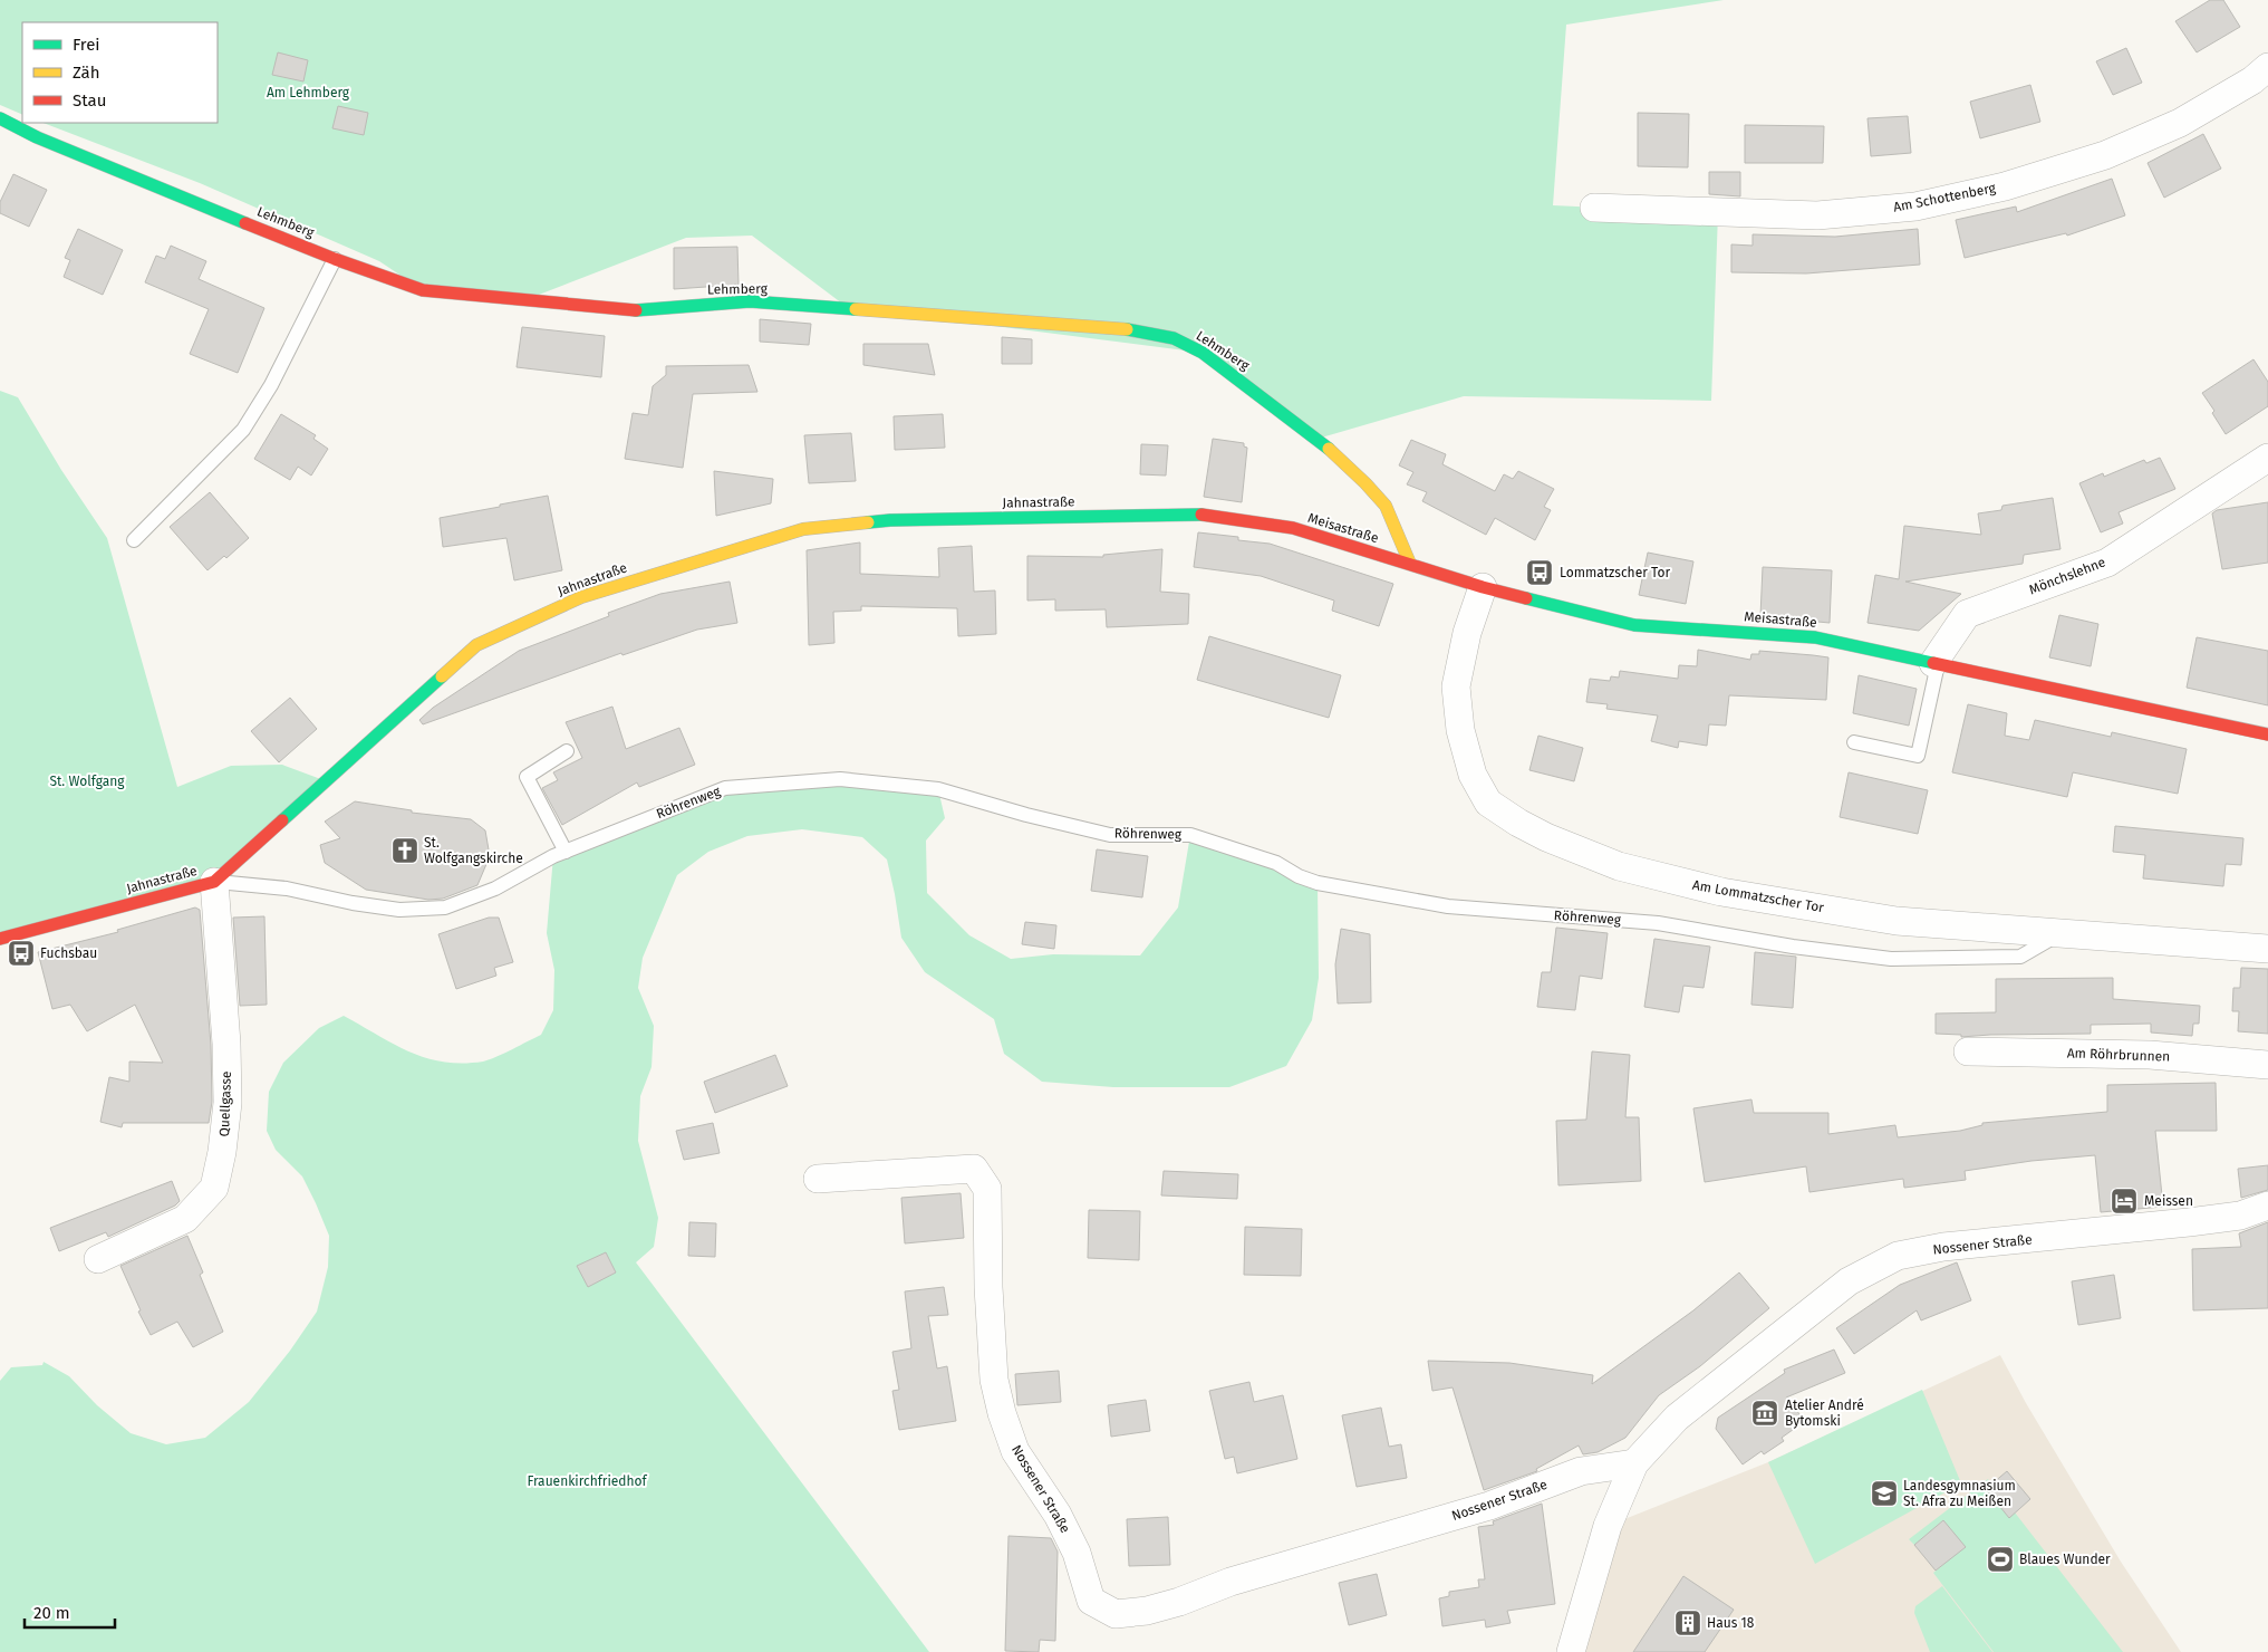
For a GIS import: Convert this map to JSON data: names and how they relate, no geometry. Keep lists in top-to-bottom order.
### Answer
{
  "streets": {
    "street": [
      "Am Schottenberg",
      "Lehmberg",
      "Jahnastraße",
      "Meisastraße",
      "Mönchslehne",
      "Am Lommatzscher Tor",
      "Am Röhrbrunnen",
      "Quellgasse",
      "Nossener Straße"
    ],
    "lane": ["Röhrenweg"]
  },
  "crossings": [
    ["Lehmberg", "Meisastraße"],
    ["Jahnastraße", "Meisastraße"],
    ["Jahnastraße", "Röhrenweg"],
    ["Jahnastraße", "Quellgasse"],
    ["Meisastraße", "Mönchslehne"],
    ["Meisastraße", "Am Lommatzscher Tor"],
    ["Röhrenweg", "Am Lommatzscher Tor"],
    ["Röhrenweg", "Quellgasse"]
  ],
  "parks": ["Am Lehmberg", "St. Wolfgang", "Frauenkirchfriedhof"],
  "places": {
    "bus stop": ["Lommatzscher Tor", "Fuchsbau"],
    "church": ["St. Wolfgangskirche"],
    "hotel": ["Meissen"],
    "museum": ["Atelier André Bytomski"],
    "school or university": ["Landesgymnasium St. Afra zu Meißen"],
    "sports": ["Blaues Wunder"],
    "building": ["Haus 18"]
  },
  "legend": ["Frei", "Zäh", "Stau"],
  "scale_bar": "20 m"
}
